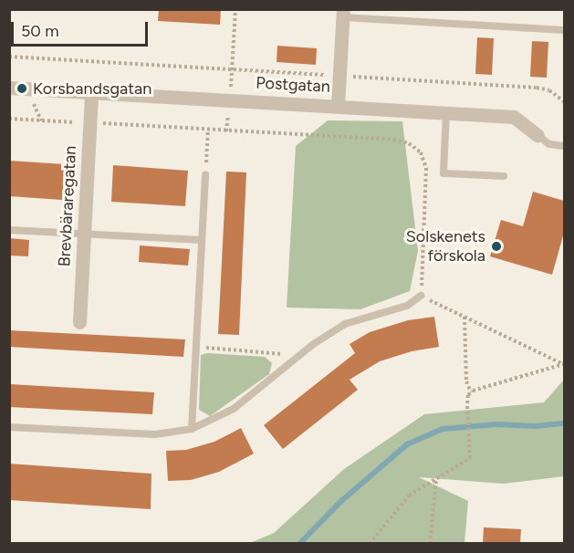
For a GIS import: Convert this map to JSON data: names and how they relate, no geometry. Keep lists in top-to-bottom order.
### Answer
{
  "streets": {
    "street": ["Postgatan", "Brevbäraregatan"]
  },
  "crossings": [
    ["Postgatan", "Brevbäraregatan"]
  ],
  "places": ["Korsbandsgatan", "Solskenets förskola"],
  "scale_bar": "50 m"
}
